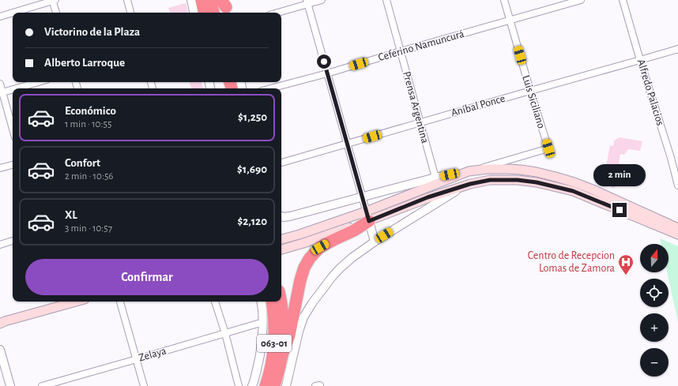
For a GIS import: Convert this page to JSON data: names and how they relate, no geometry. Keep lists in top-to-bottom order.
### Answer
{
  "streets": {
    "highway": ["063-01"],
    "street": [
      "Ceferino Namuncurá",
      "Alfredo Palacios",
      "Luis Siciliano",
      "Aníbal Ponce",
      "Prensa Argentina",
      "Zelaya"
    ]
  },
  "crossings": [
    ["Ceferino Namuncurá", "Luis Siciliano"],
    ["Ceferino Namuncurá", "Prensa Argentina"],
    ["Alfredo Palacios", "Aníbal Ponce"],
    ["Luis Siciliano", "Aníbal Ponce"],
    ["Aníbal Ponce", "Prensa Argentina"]
  ],
  "places": {
    "hospital": ["Centro de Recepcion Lomas de Zamora"]
  },
  "north": "top",
  "page": {
    "banner": ["Victorino de la Plaza", "Alberto Larroque"],
    "list": [
      {
        "name": "Económico",
        "note": "1 min · 10:55",
        "value": "$1,250"
      },
      {
        "name": "Confort",
        "note": "2 min · 10:56",
        "value": "$1,690"
      },
      {
        "name": "XL",
        "note": "3 min · 10:57",
        "value": "$2,120"
      }
    ],
    "bubble": "2 min",
    "map_buttons": ["+", "−"],
    "buttons": "Confirmar"
  }
}
